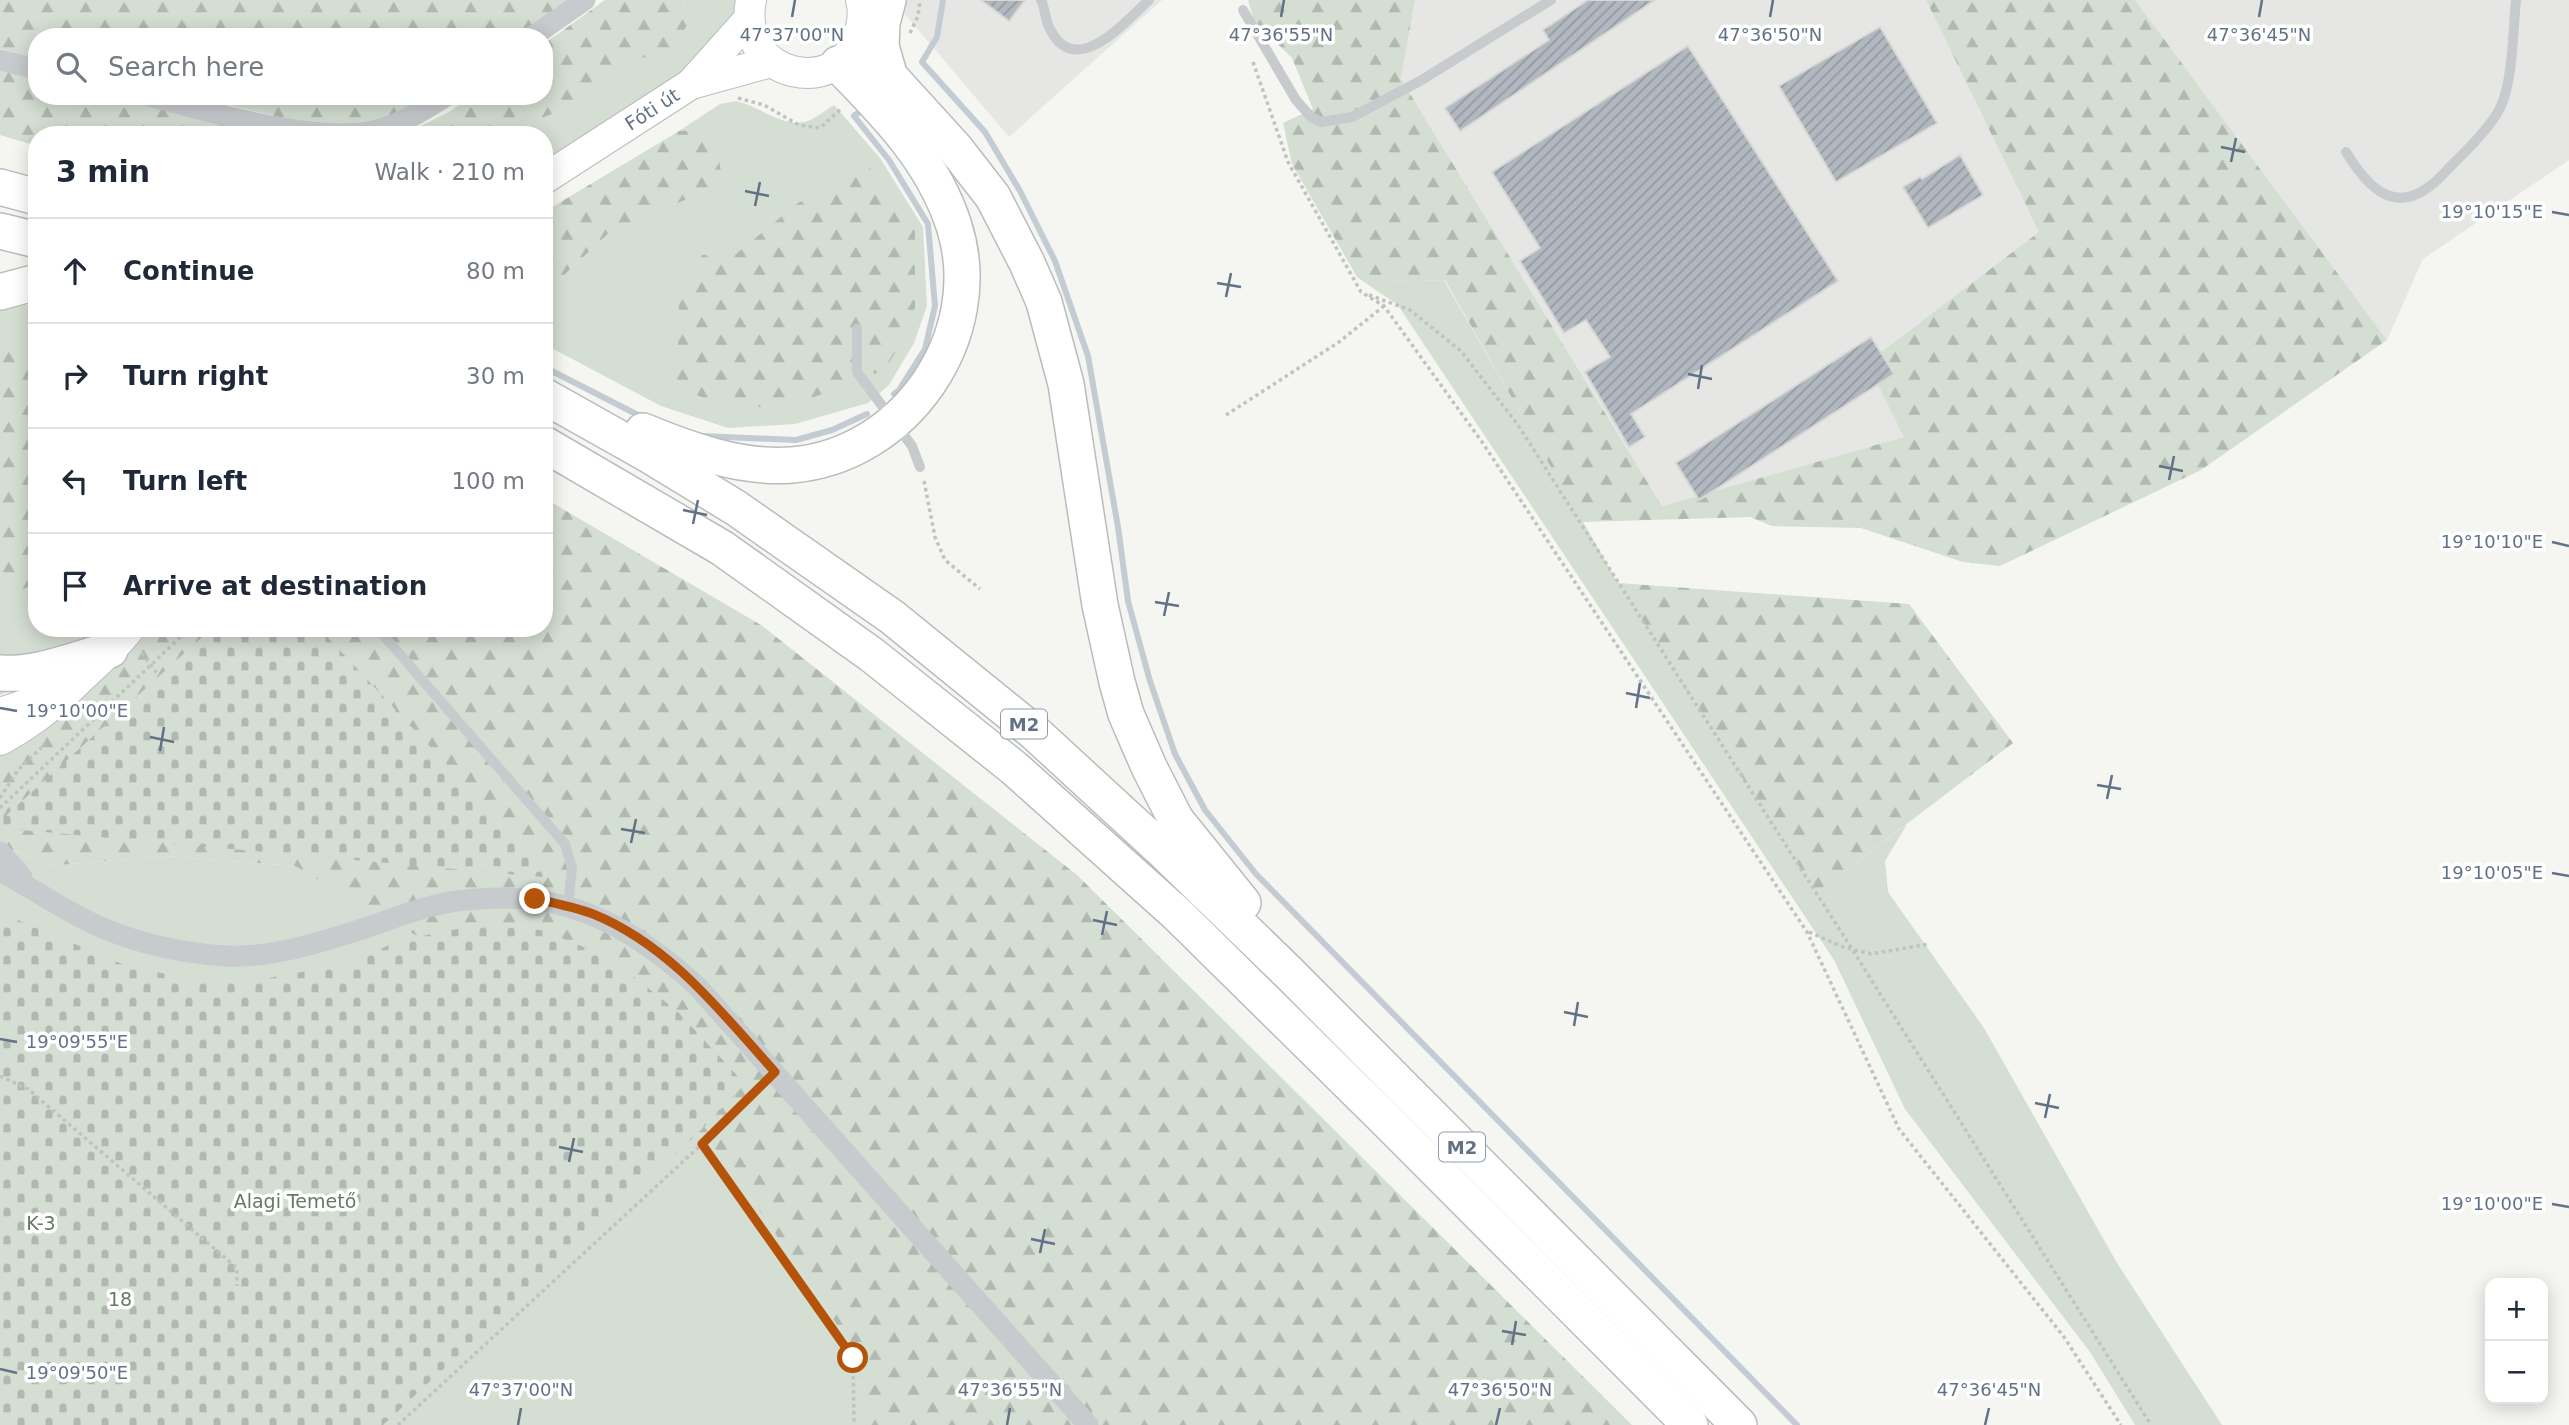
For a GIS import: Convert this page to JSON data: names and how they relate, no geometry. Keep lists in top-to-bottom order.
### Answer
{
  "streets": {
    "highway": ["M2"],
    "main road": ["Fóti út"]
  },
  "parks": ["Alagi Temető", "K-3", "18"],
  "page": {
    "search": "Search here",
    "heading": ["3 min", "Walk · 210 m"],
    "list": [
      ["Continue", "80 m"],
      ["Turn right", "30 m"],
      ["Turn left", "100 m"],
      "Arrive at destination"
    ],
    "map_buttons": ["+", "−"]
  },
  "coordinates": [
    "47°37'00\"N",
    "47°36'55\"N",
    "47°36'50\"N",
    "47°36'45\"N",
    "19°10'15\"E",
    "19°10'10\"E",
    "19°10'00\"E",
    "19°10'05\"E",
    "19°09'55\"E",
    "19°09'50\"E"
  ]
}
